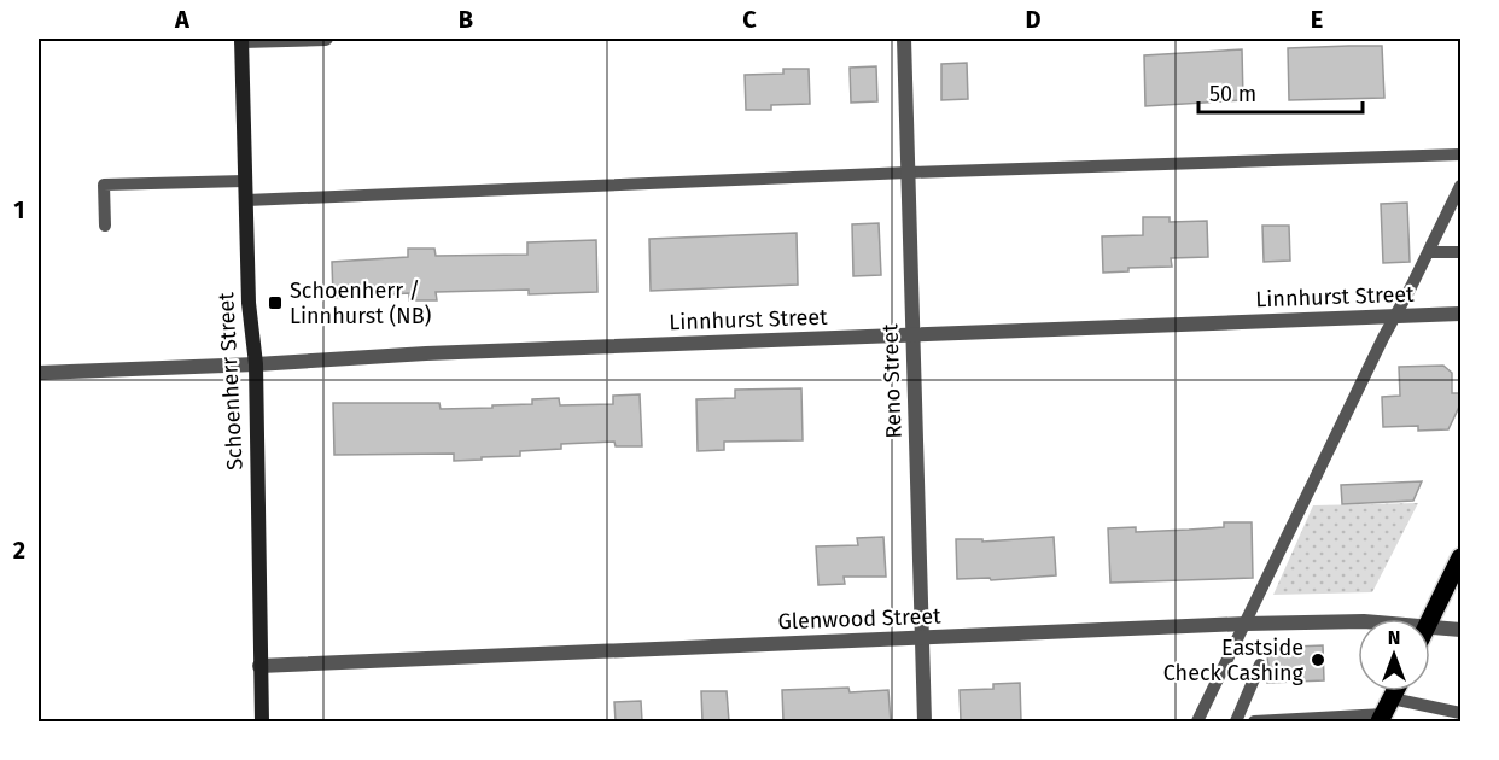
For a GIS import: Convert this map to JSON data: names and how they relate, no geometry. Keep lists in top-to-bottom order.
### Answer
{
  "streets": {
    "street": [
      "Linnhurst Street",
      "Schoenherr Street",
      "Reno Street",
      "Glenwood Street"
    ]
  },
  "crossings": [
    ["Linnhurst Street", "Schoenherr Street"],
    ["Linnhurst Street", "Reno Street"],
    ["Schoenherr Street", "Glenwood Street"],
    ["Reno Street", "Glenwood Street"]
  ],
  "places": {
    "transit": ["Schoenherr / Linnhurst (NB)"],
    "other": ["Eastside Check Cashing"]
  },
  "scale_bar": "50 m",
  "north": "top",
  "grid": {
    "columns": [
      "A",
      "B",
      "C",
      "D",
      "E"
    ],
    "rows": ["1", "2"]
  }
}
